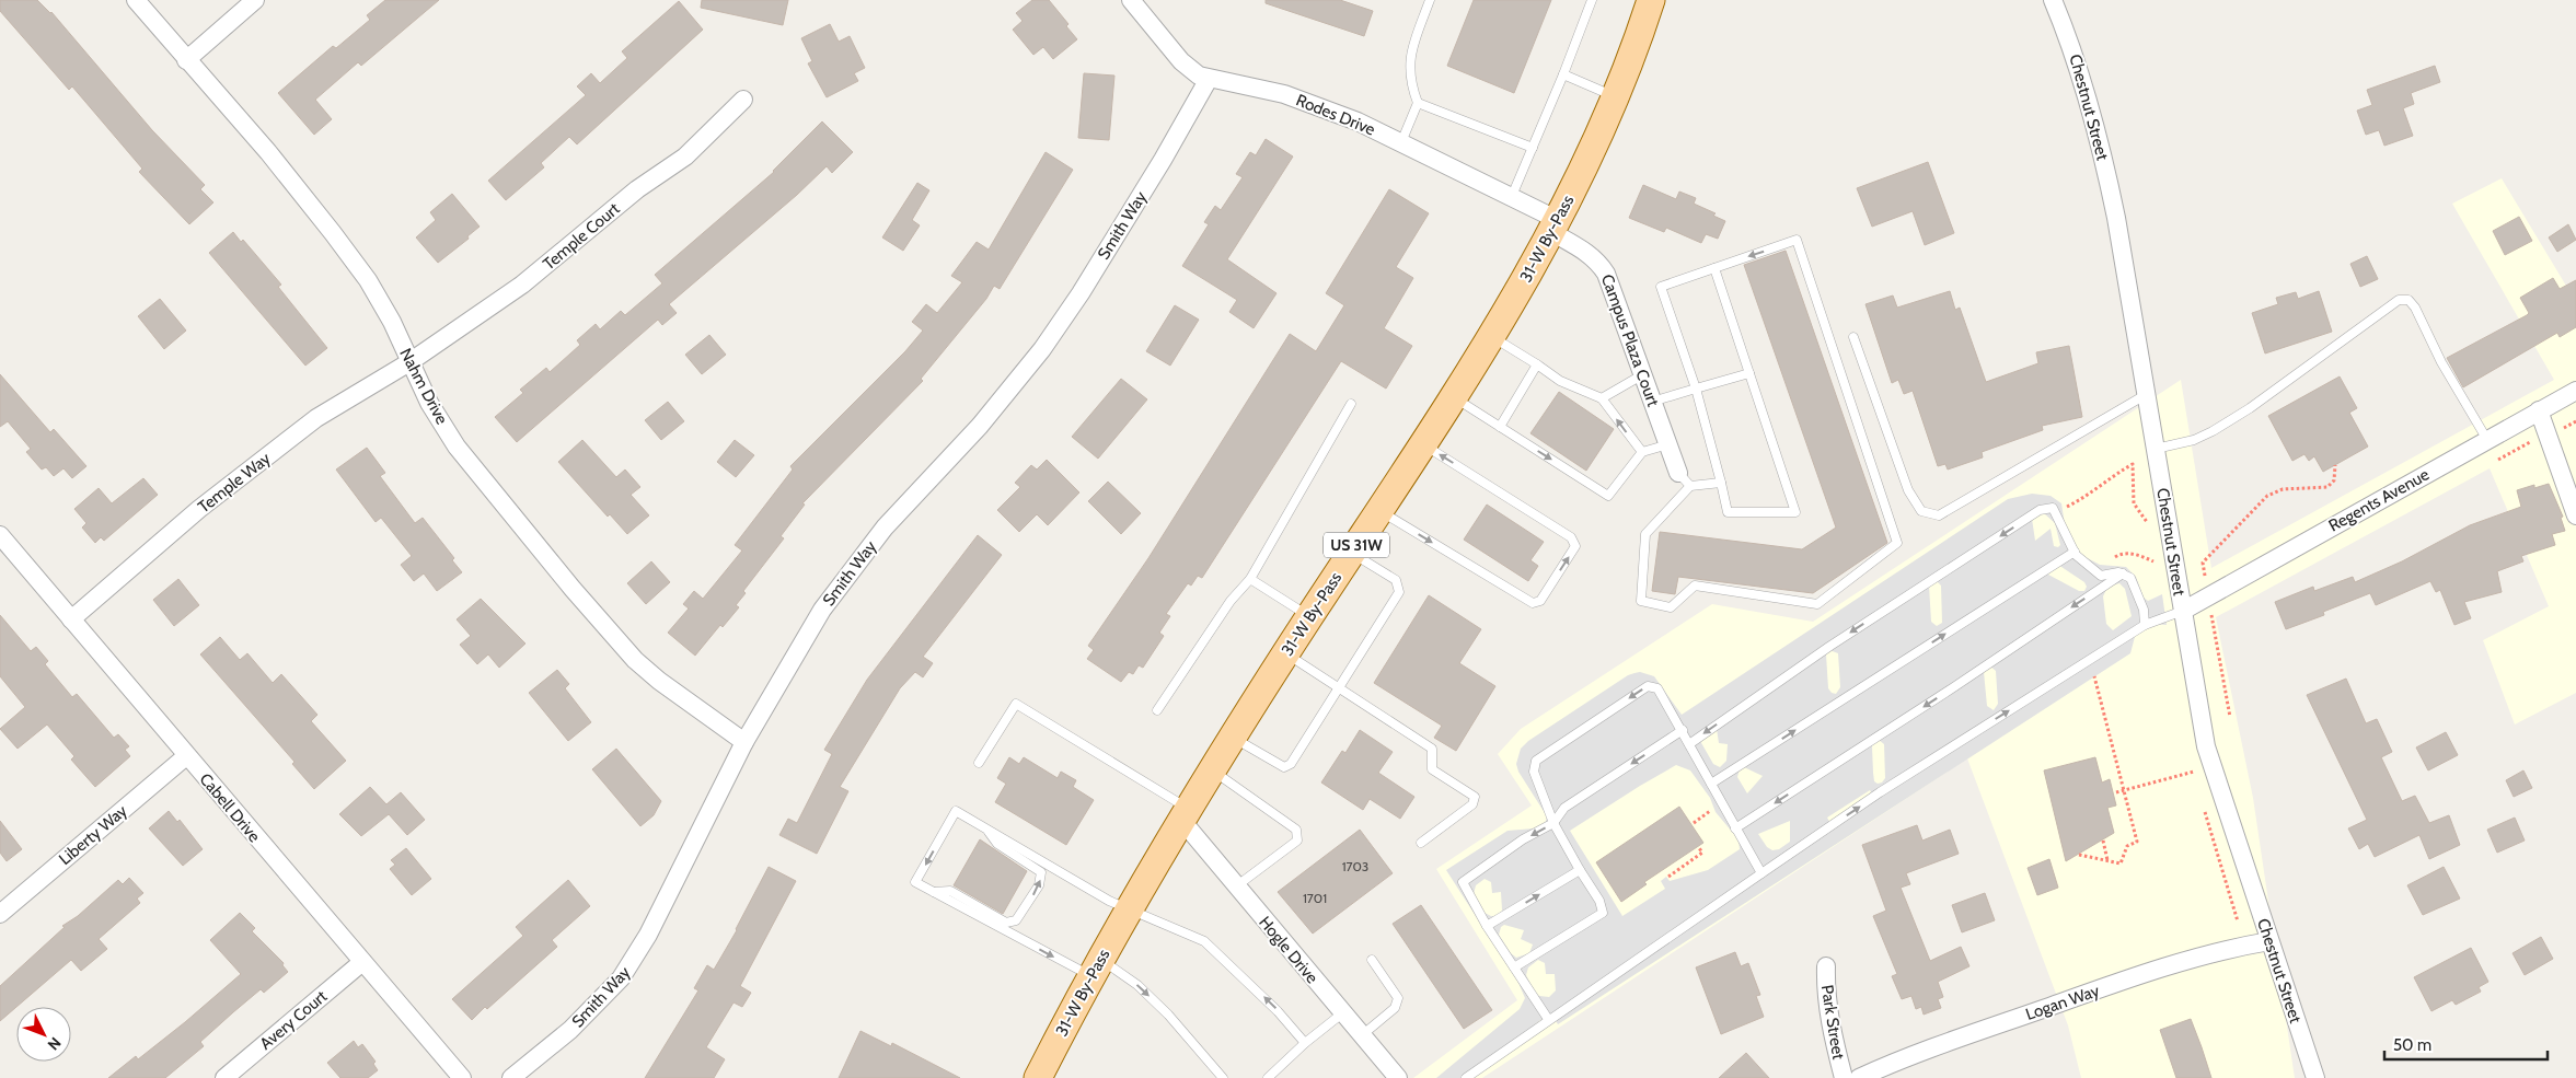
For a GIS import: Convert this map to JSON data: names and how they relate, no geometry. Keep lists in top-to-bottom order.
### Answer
{
  "streets": {
    "main road": ["31-W By-Pass", "US 31W"],
    "street": [
      "Chestnut Street",
      "Rodes Drive",
      "Smith Way",
      "Temple Court",
      "Campus Plaza Court",
      "Nahm Drive",
      "Temple Way",
      "Regents Avenue",
      "Cabell Drive",
      "Liberty Way",
      "Hogle Drive",
      "Logan Way",
      "Avery Court",
      "Park Street"
    ]
  },
  "crossings": [
    ["Chestnut Street", "Regents Avenue"],
    ["Chestnut Street", "Logan Way"],
    ["Rodes Drive", "Smith Way"],
    ["Rodes Drive", "31-W By-Pass"],
    ["Rodes Drive", "Campus Plaza Court"],
    ["Smith Way", "Nahm Drive"],
    ["Temple Court", "Nahm Drive"],
    ["Temple Court", "Temple Way"],
    ["31-W By-Pass", "Campus Plaza Court"],
    ["31-W By-Pass", "Hogle Drive"],
    ["Nahm Drive", "Temple Way"],
    ["Temple Way", "Cabell Drive"],
    ["Cabell Drive", "Liberty Way"],
    ["Cabell Drive", "Avery Court"]
  ],
  "house_numbers": ["1703", "1701"],
  "scale_bar": "50 m",
  "north": "bottom right"
}
